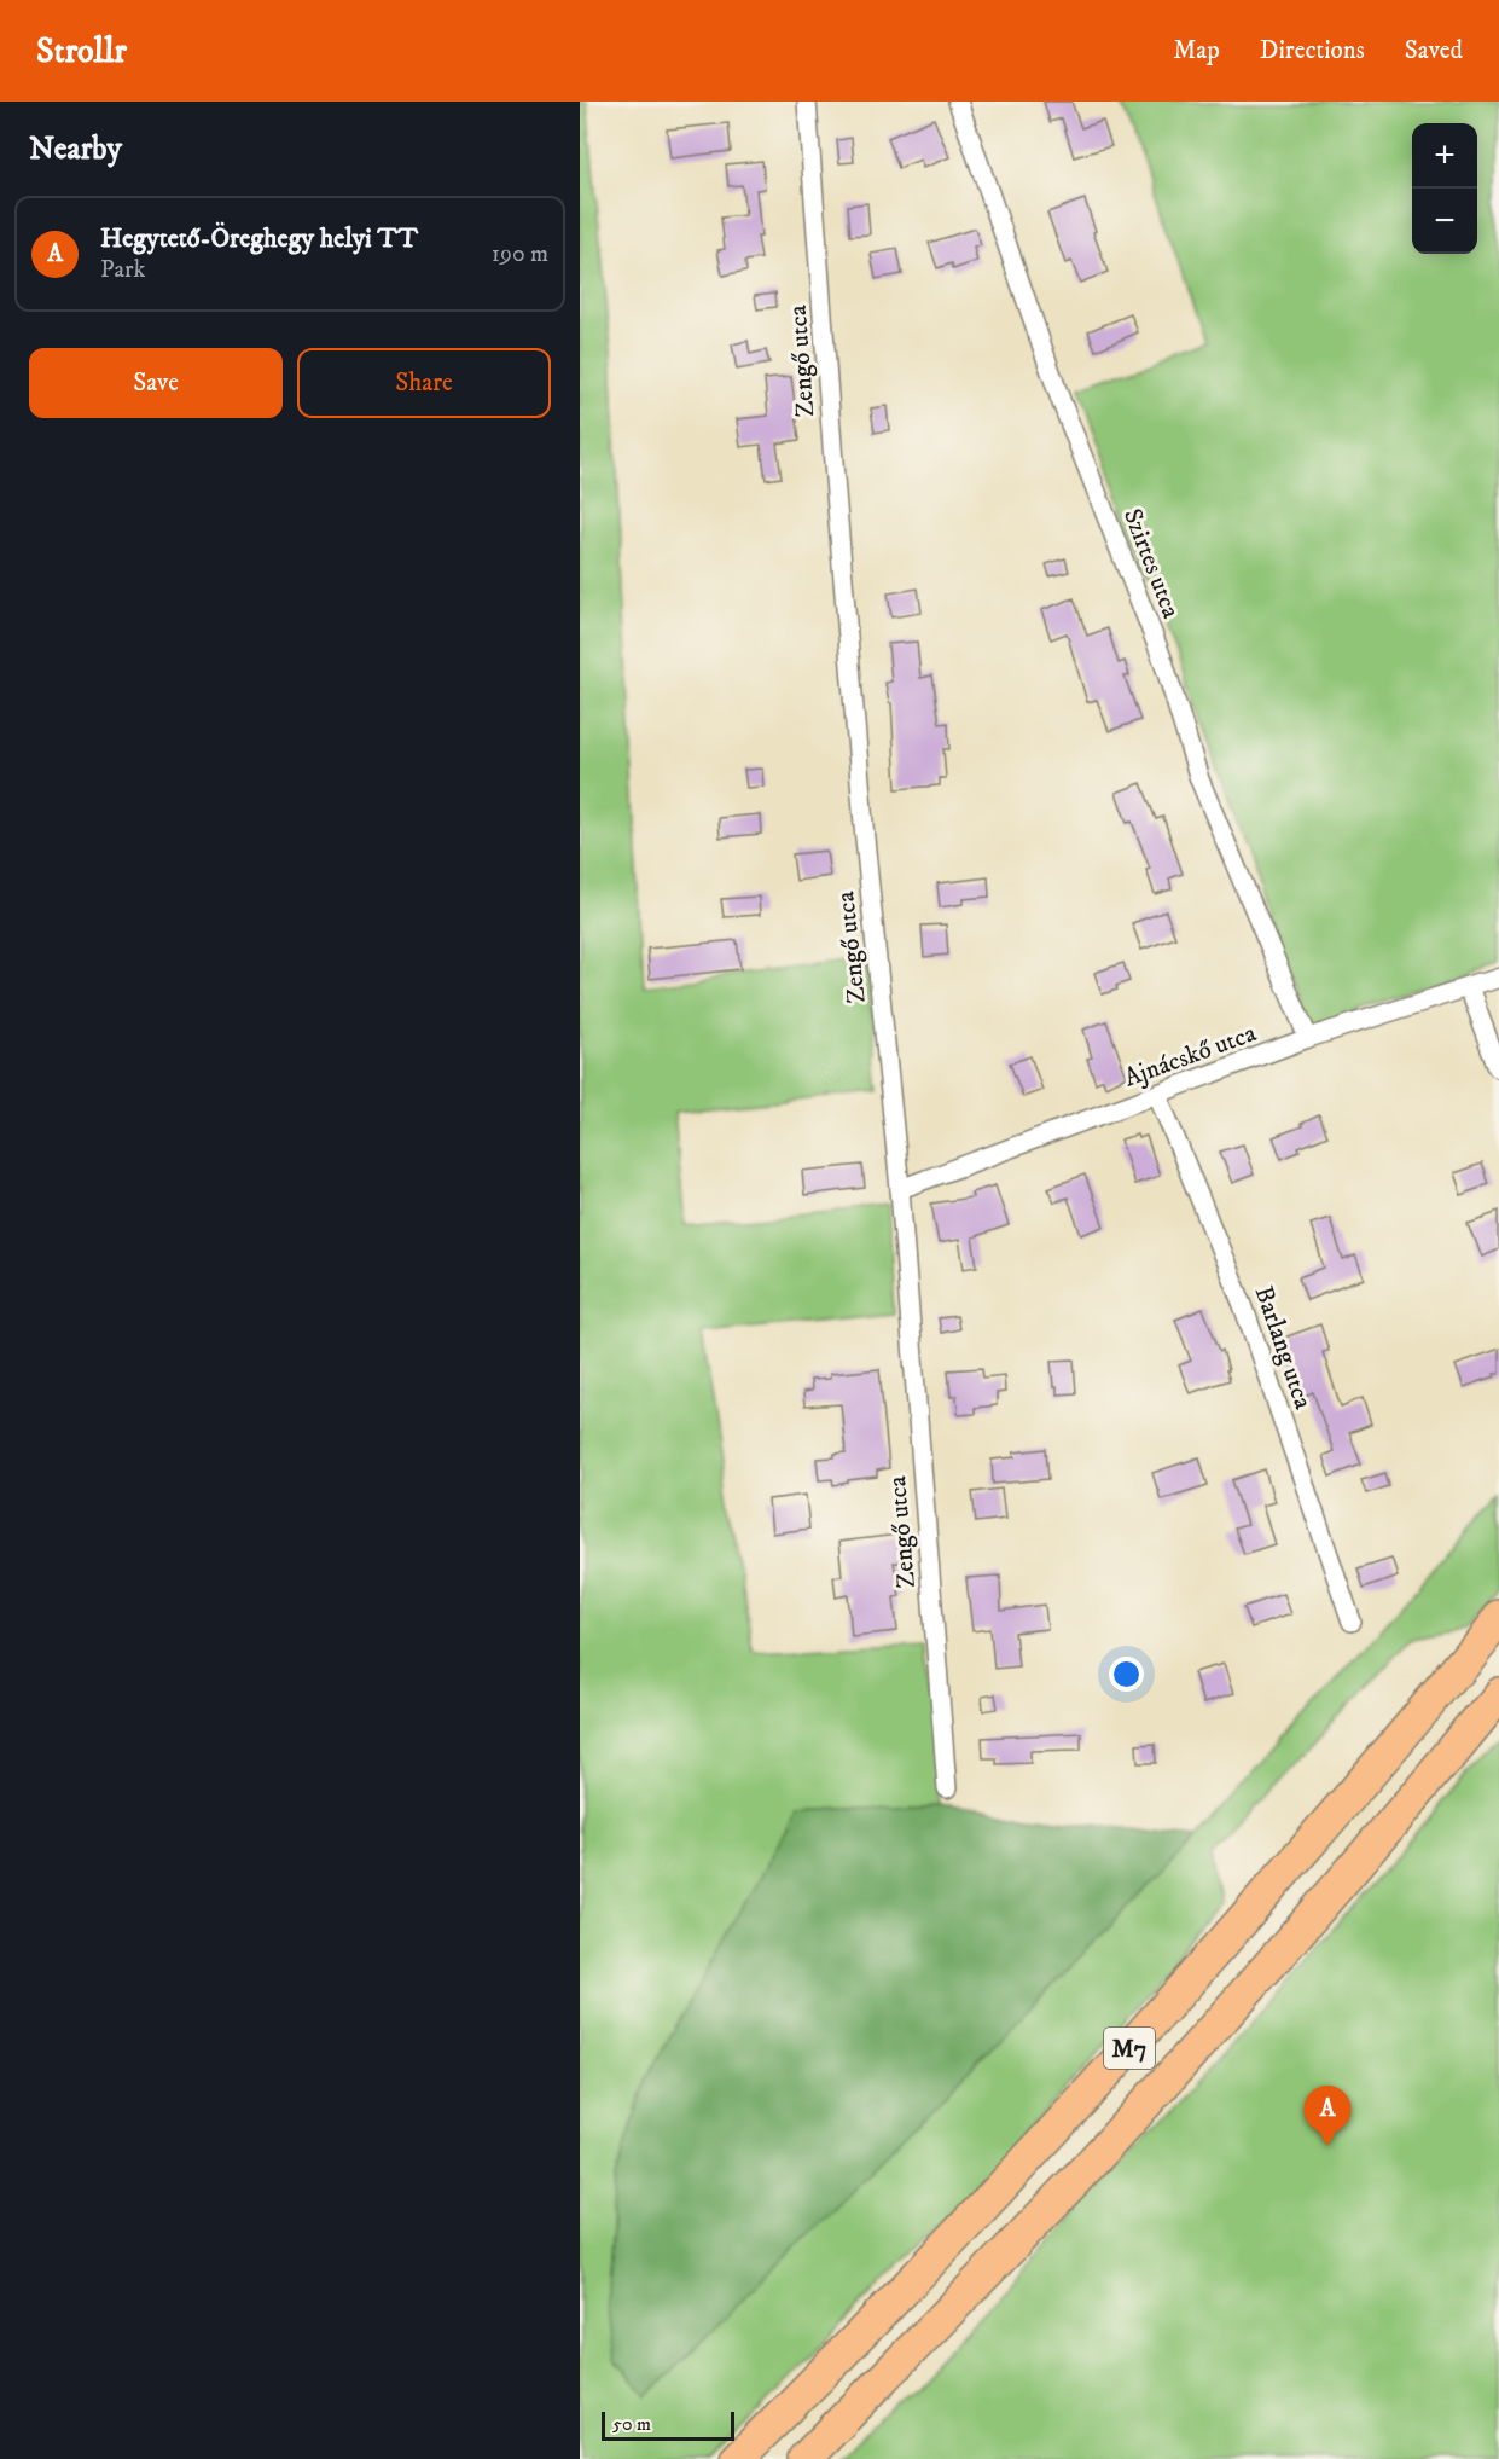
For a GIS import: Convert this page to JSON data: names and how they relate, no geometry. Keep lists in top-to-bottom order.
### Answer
{
  "streets": {
    "highway": ["M7"],
    "street": [
      "Zengő utca",
      "Szirtes utca",
      "Ajnácskő utca",
      "Barlang utca"
    ]
  },
  "crossings": [
    ["Zengő utca", "Ajnácskő utca"],
    ["Szirtes utca", "Ajnácskő utca"],
    ["Ajnácskő utca", "Barlang utca"]
  ],
  "scale_bar": "50 m",
  "page": {
    "header": "Strollr",
    "nav": ["Map", "Directions", "Saved"],
    "heading": "Nearby",
    "map_buttons": ["+", "−"],
    "list": [
      {
        "mark": "A",
        "name": "Hegytető-Öreghegy helyi TT",
        "note": "Park",
        "value": "190 m"
      }
    ],
    "buttons": ["Save", "Share"],
    "pins": "A",
    "scale": "50 m"
  }
}
